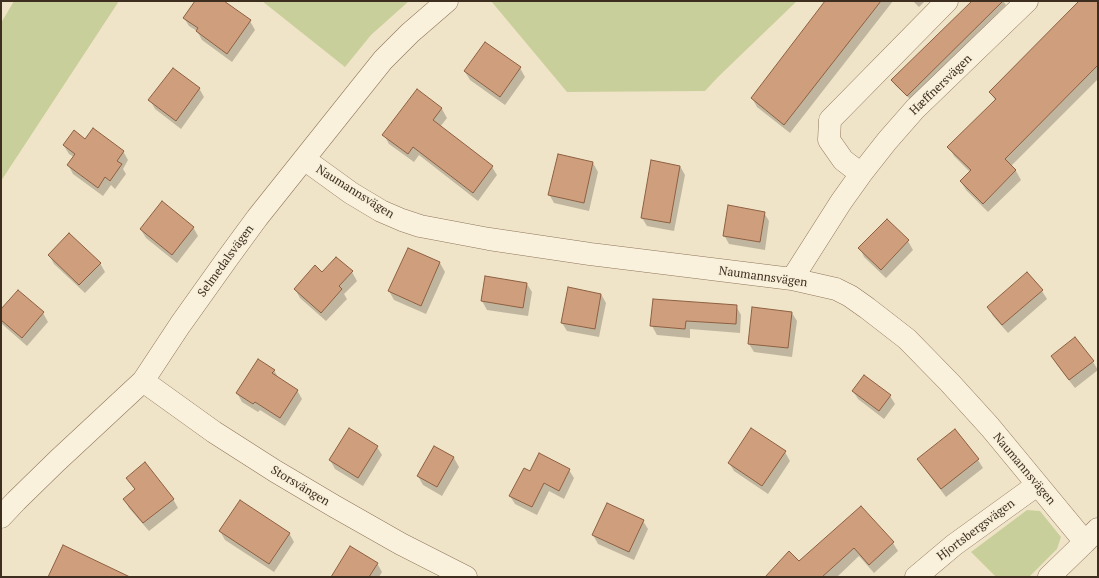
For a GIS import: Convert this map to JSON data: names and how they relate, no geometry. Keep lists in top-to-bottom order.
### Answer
{
  "streets": {
    "street": [
      "Hæffnersvägen",
      "Naumannsvägen",
      "Selmedalsvägen",
      "Storsvängen",
      "Hjortsbergsvägen"
    ]
  },
  "crossings": [
    ["Hæffnersvägen", "Naumannsvägen"],
    ["Naumannsvägen", "Selmedalsvägen"],
    ["Naumannsvägen", "Hjortsbergsvägen"],
    ["Selmedalsvägen", "Storsvängen"]
  ]
}
